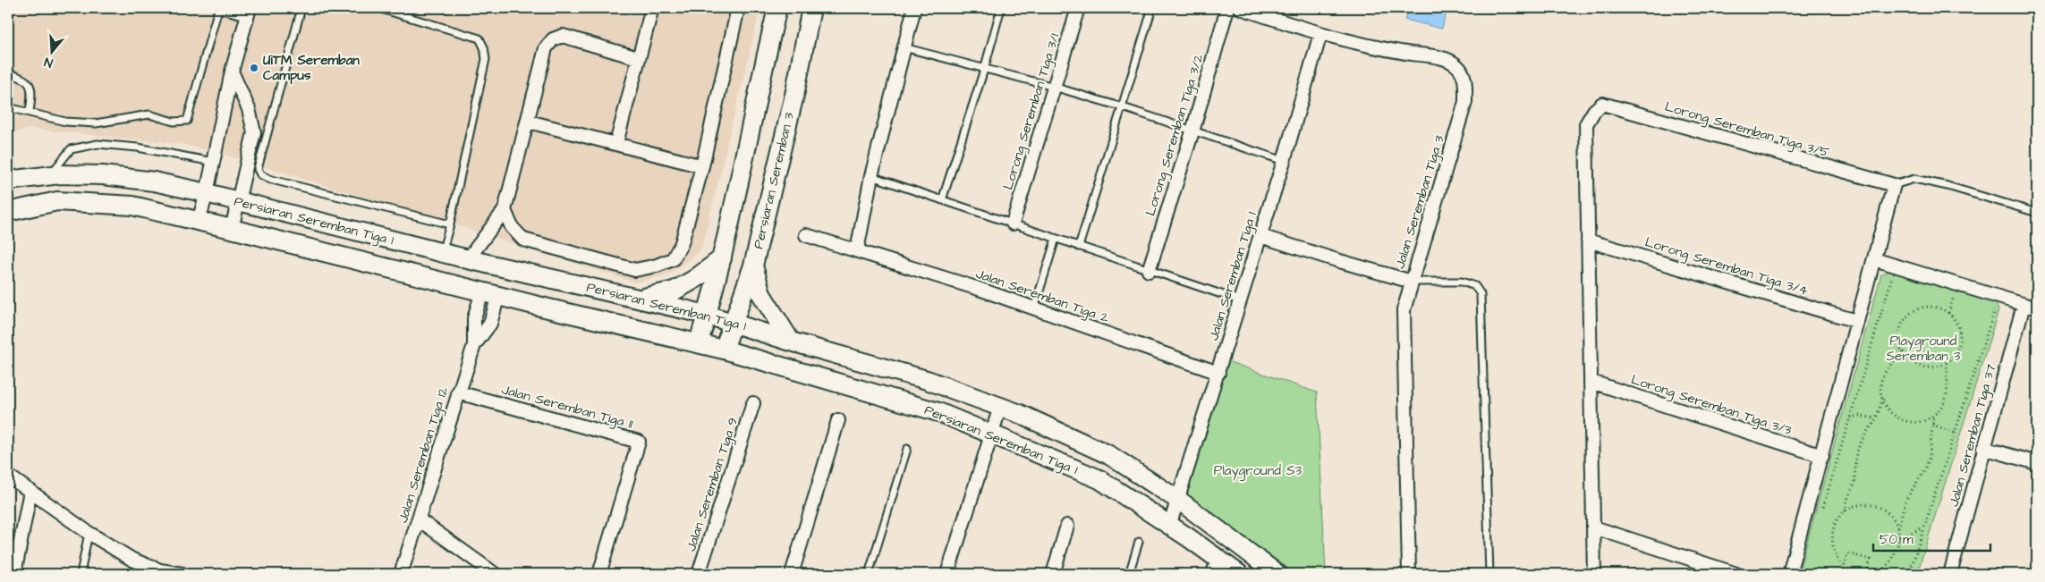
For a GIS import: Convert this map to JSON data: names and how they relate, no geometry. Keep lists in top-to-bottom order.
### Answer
{
  "streets": {
    "main road": ["Persiaran Seremban 3", "Persiaran Seremban Tiga 1"],
    "street": [
      "Lorong Seremban Tiga 3/1",
      "Lorong Seremban Tiga 3/5",
      "Lorong Seremban Tiga 3/2",
      "Jalan Seremban Tiga 3",
      "Lorong Seremban Tiga 3/4",
      "Jalan Seremban Tiga 1",
      "Jalan Seremban Tiga 2",
      "Lorong Seremban Tiga 3/3",
      "Jalan Seremban Tiga 11",
      "Jalan Seremban Tiga 37",
      "Jalan Seremban Tiga 12",
      "Jalan Seremban Tiga 9"
    ]
  },
  "crossings": [
    ["Lorong Seremban Tiga 3/5", "Lorong Seremban Tiga 3/4"],
    ["Persiaran Seremban 3", "Persiaran Seremban Tiga 1"],
    ["Jalan Seremban Tiga 3", "Jalan Seremban Tiga 1"],
    ["Persiaran Seremban Tiga 1", "Jalan Seremban Tiga 1"],
    ["Persiaran Seremban Tiga 1", "Jalan Seremban Tiga 12"],
    ["Jalan Seremban Tiga 1", "Jalan Seremban Tiga 2"],
    ["Jalan Seremban Tiga 11", "Jalan Seremban Tiga 12"]
  ],
  "parks": ["Playground Seremban 3", "Playground S3"],
  "places": ["UiTM Seremban Campus"],
  "scale_bar": "50 m",
  "north": "bottom"
}
